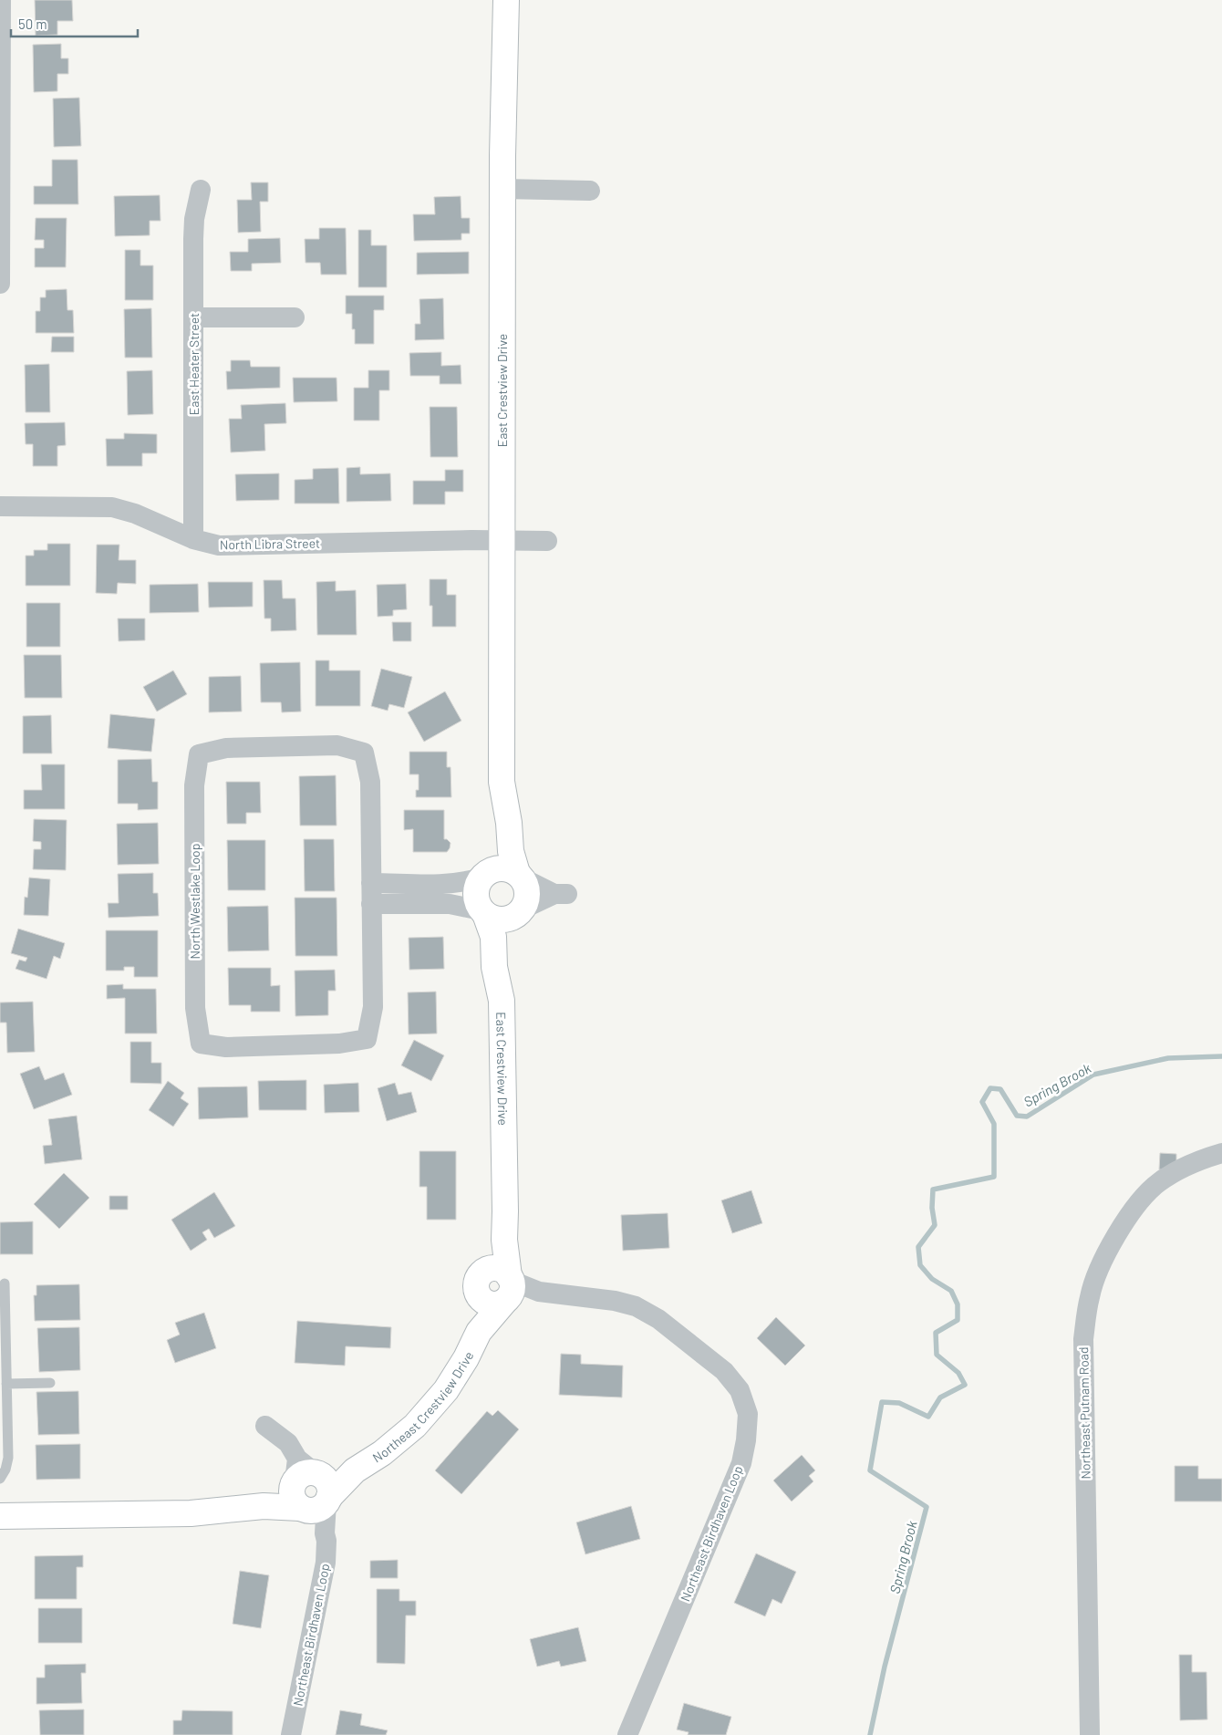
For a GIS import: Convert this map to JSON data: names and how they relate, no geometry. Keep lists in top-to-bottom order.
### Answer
{
  "streets": {
    "street": [
      "East Heater Street",
      "East Crestview Drive",
      "North Libra Street",
      "North Westlake Loop",
      "Northeast Crestview Drive",
      "Northeast Putnam Road",
      "Northeast Birdhaven Loop"
    ]
  },
  "crossings": [
    ["East Heater Street", "North Libra Street"],
    ["East Crestview Drive", "North Libra Street"],
    ["East Crestview Drive", "Northeast Crestview Drive"],
    ["East Crestview Drive", "Northeast Birdhaven Loop"],
    ["Northeast Crestview Drive", "Northeast Birdhaven Loop"]
  ],
  "water": ["Spring Brook"],
  "scale_bar": "50 m"
}
